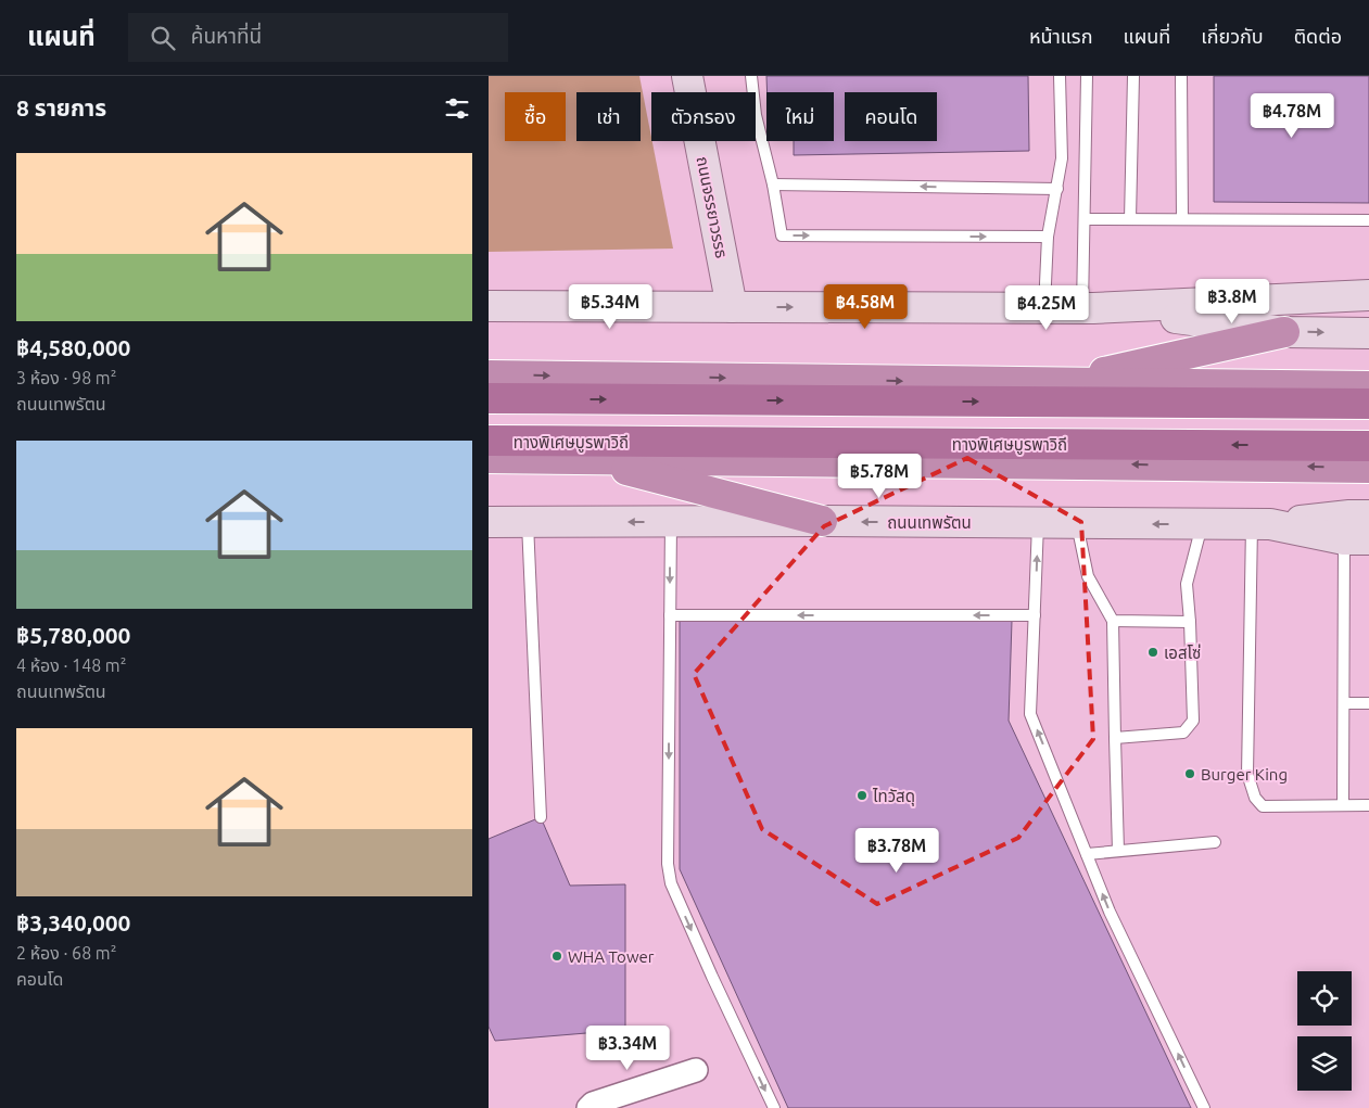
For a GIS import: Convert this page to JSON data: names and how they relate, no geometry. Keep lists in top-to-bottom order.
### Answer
{
  "streets": {
    "highway": ["ทางพิเศษบูรพาวิถี"],
    "main road": ["ถนนจรรยาวรรธ", "ถนนเทพรัตน"]
  },
  "places": [
    "เอสโซ่",
    "Burger King",
    "ไทวัสดุ",
    "WHA Tower"
  ],
  "page": {
    "header": "แผนที่",
    "search": "ค้นหาที่นี่",
    "nav": [
      "หน้าแรก",
      "แผนที่",
      "เกี่ยวกับ",
      "ติดต่อ"
    ],
    "heading": "8 รายการ",
    "chip": [
      "ซื้อ",
      "เช่า",
      "ตัวกรอง",
      "ใหม่",
      "คอนโด"
    ],
    "price": [
      "฿4.78M",
      "฿3.8M",
      "฿5.34M",
      "฿4.58M",
      "฿4.25M",
      "฿5.78M",
      "฿3.78M",
      "฿3.34M"
    ],
    "list": [
      {
        "name": "฿4,580,000",
        "note": "3 ห้อง · 98 m² · ถนนเทพรัตน"
      },
      {
        "name": "฿5,780,000",
        "note": "4 ห้อง · 148 m² · ถนนเทพรัตน"
      },
      {
        "name": "฿3,340,000",
        "note": "2 ห้อง · 68 m² · คอนโด"
      }
    ]
  }
}
